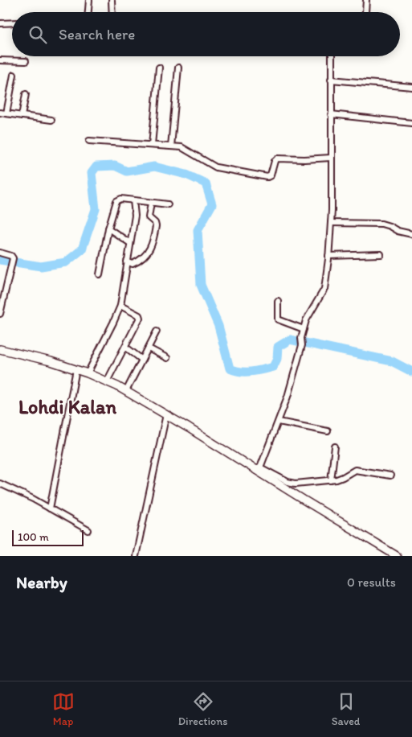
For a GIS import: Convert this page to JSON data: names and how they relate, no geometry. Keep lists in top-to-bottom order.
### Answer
{
  "districts": ["Lohdi Kalan"],
  "scale_bar": "100 m",
  "page": {
    "search": "Search here",
    "scale": "100 m",
    "heading": ["Nearby", "0 results"],
    "nav": ["Map", "Directions", "Saved"]
  }
}
